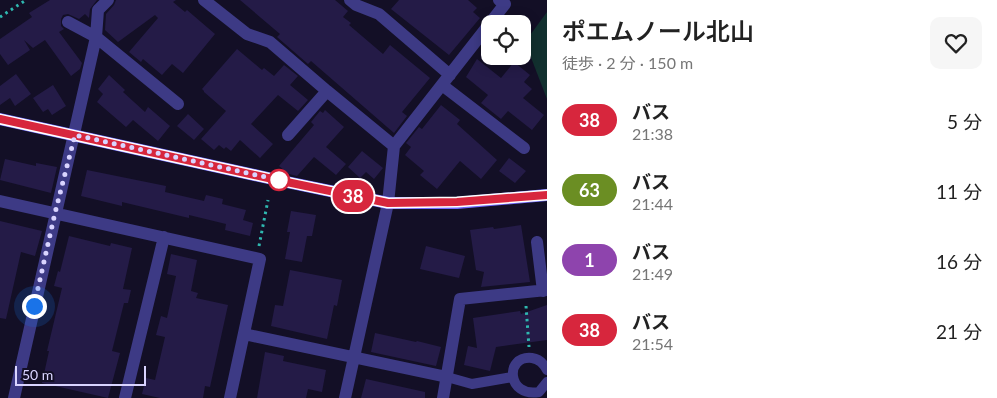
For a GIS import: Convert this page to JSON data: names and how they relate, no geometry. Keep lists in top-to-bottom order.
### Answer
{
  "lines": ["bus line 38"],
  "scale_bar": "50 m",
  "page": {
    "on_map": "38",
    "heading": ["ポエムノール北山", "徒歩 · 2 分 · 150 m"],
    "list": [
      {
        "mark": "38",
        "name": "バス",
        "note": "21:38",
        "value": "5 分"
      },
      {
        "mark": "63",
        "name": "バス",
        "note": "21:44",
        "value": "11 分"
      },
      {
        "mark": "1",
        "name": "バス",
        "note": "21:49",
        "value": "16 分"
      },
      {
        "mark": "38",
        "name": "バス",
        "note": "21:54",
        "value": "21 分"
      }
    ],
    "scale": "50 m"
  }
}
